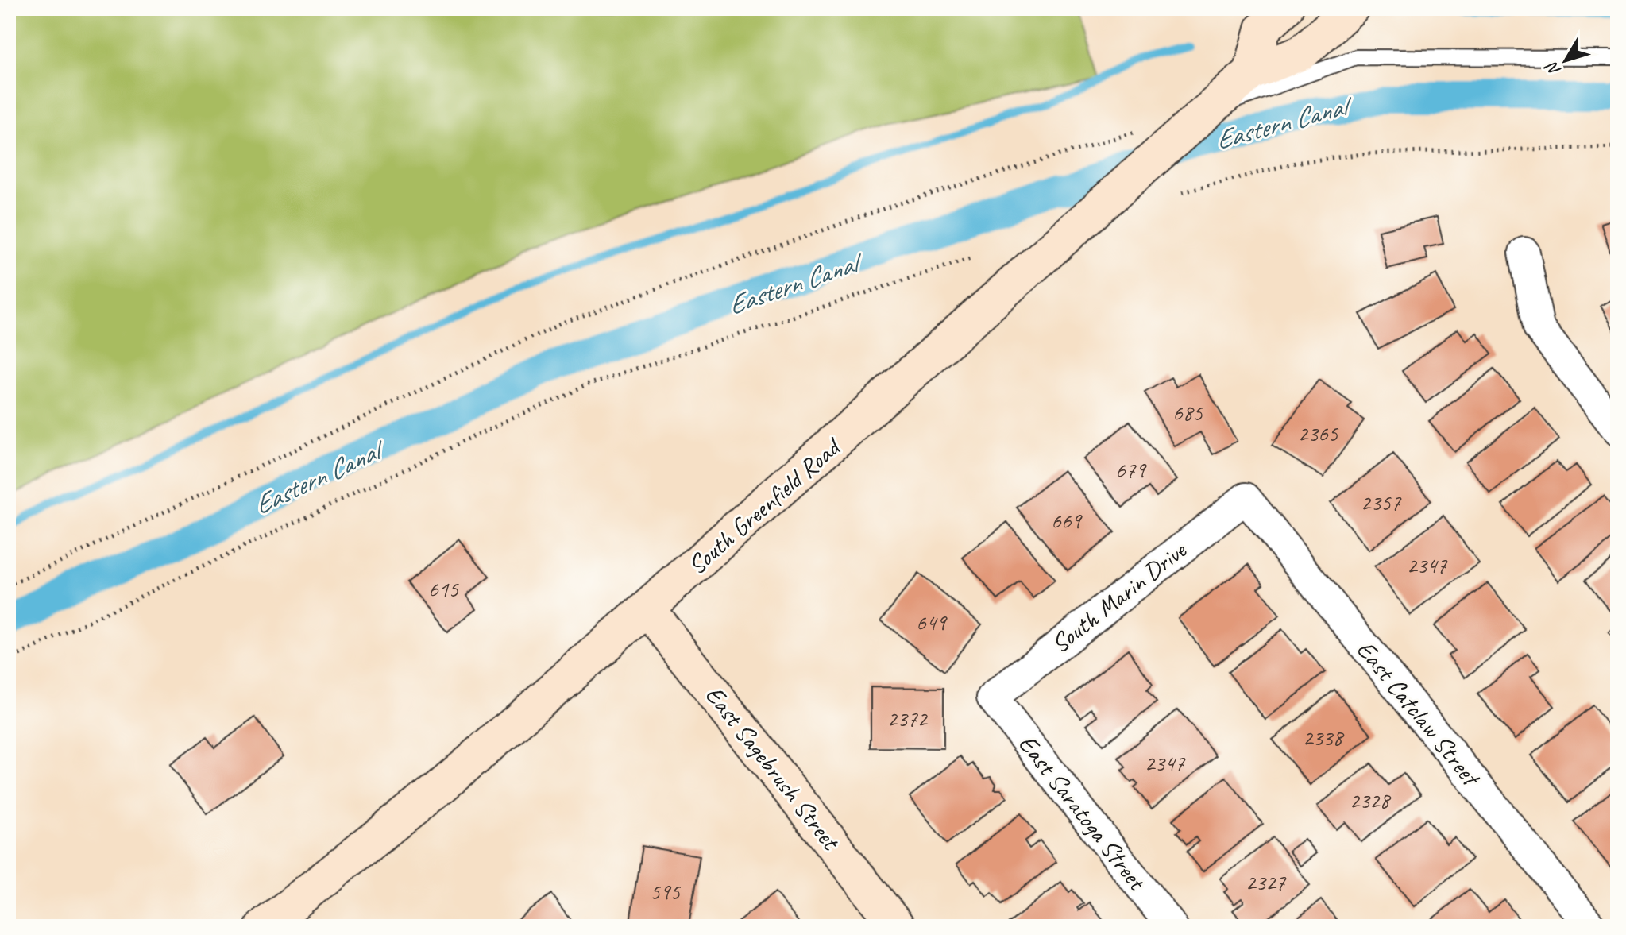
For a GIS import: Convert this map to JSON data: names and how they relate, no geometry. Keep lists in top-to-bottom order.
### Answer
{
  "streets": {
    "main road": ["South Greenfield Road", "East Sagebrush Street"],
    "street": ["South Marin Drive", "East Catclaw Street", "East Saratoga Street"]
  },
  "crossings": [
    ["South Greenfield Road", "East Sagebrush Street"],
    ["South Marin Drive", "East Catclaw Street"],
    ["South Marin Drive", "East Saratoga Street"]
  ],
  "water": ["Eastern Canal"],
  "house_numbers": [
    "685",
    "2365",
    "679",
    "2357",
    "669",
    "2347",
    "615",
    "649",
    "2372",
    "2338",
    "2347",
    "2328",
    "2327",
    "595"
  ],
  "north": "bottom left"
}
